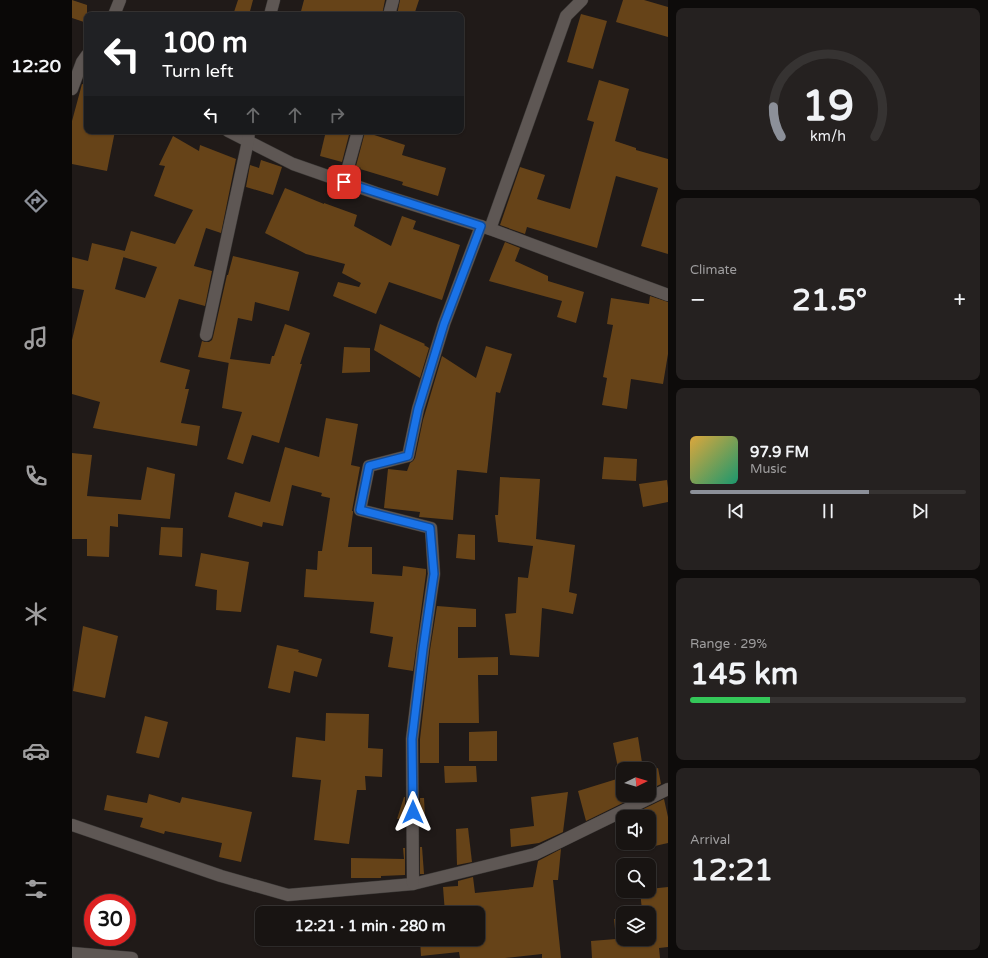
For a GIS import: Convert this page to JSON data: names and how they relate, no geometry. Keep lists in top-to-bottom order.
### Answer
{
  "north": "right",
  "page": {
    "tabs": "12:20",
    "turn": ["100 m", "Turn left"],
    "tile": [
      "Climate",
      ["Range · 29%", "145 km"],
      ["Arrival", "12:21"]
    ],
    "heat": ["−", "21.5°", "+"],
    "song": ["97.9 FM", "Music"],
    "limit": "30",
    "trip": "12:21 · 1 min · 280 m",
    "gauge": ["19", "km/h"]
  }
}
